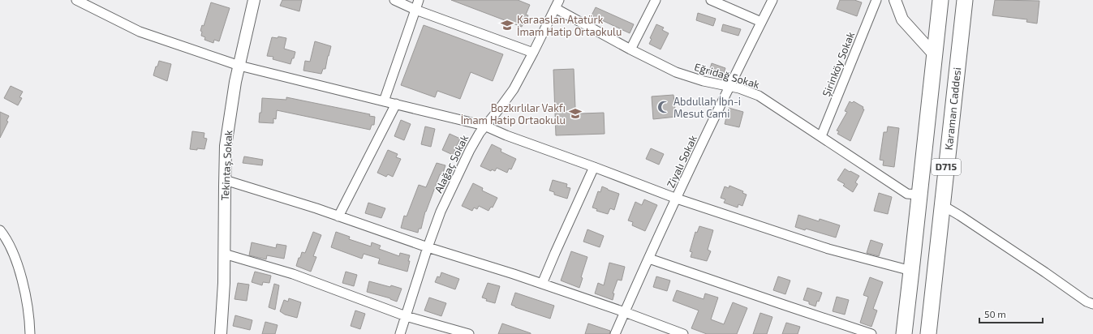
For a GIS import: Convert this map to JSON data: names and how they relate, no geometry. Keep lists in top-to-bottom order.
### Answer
{
  "streets": {
    "highway": ["Karaman Caddesi", "D715"],
    "street": [
      "Şirinköy Sokak",
      "Eğridağ Sokak",
      "Ziyalı Sokak",
      "Alağaç Sokak",
      "Tekintaş Sokak"
    ]
  },
  "crossings": [
    ["Şirinköy Sokak", "Eğridağ Sokak"],
    ["Eğridağ Sokak", "Ziyalı Sokak"],
    ["Eğridağ Sokak", "Alağaç Sokak"],
    ["Eğridağ Sokak", "D715"]
  ],
  "places": {
    "school or university": ["Karaaslan Atatürk İmam Hatip Ortaokulu", "Bozkırlılar Vakfı İmam Hatip Ortaokulu"],
    "mosque": ["Abdullah İbn-i Mesut Cami"]
  },
  "scale_bar": "50 m"
}
